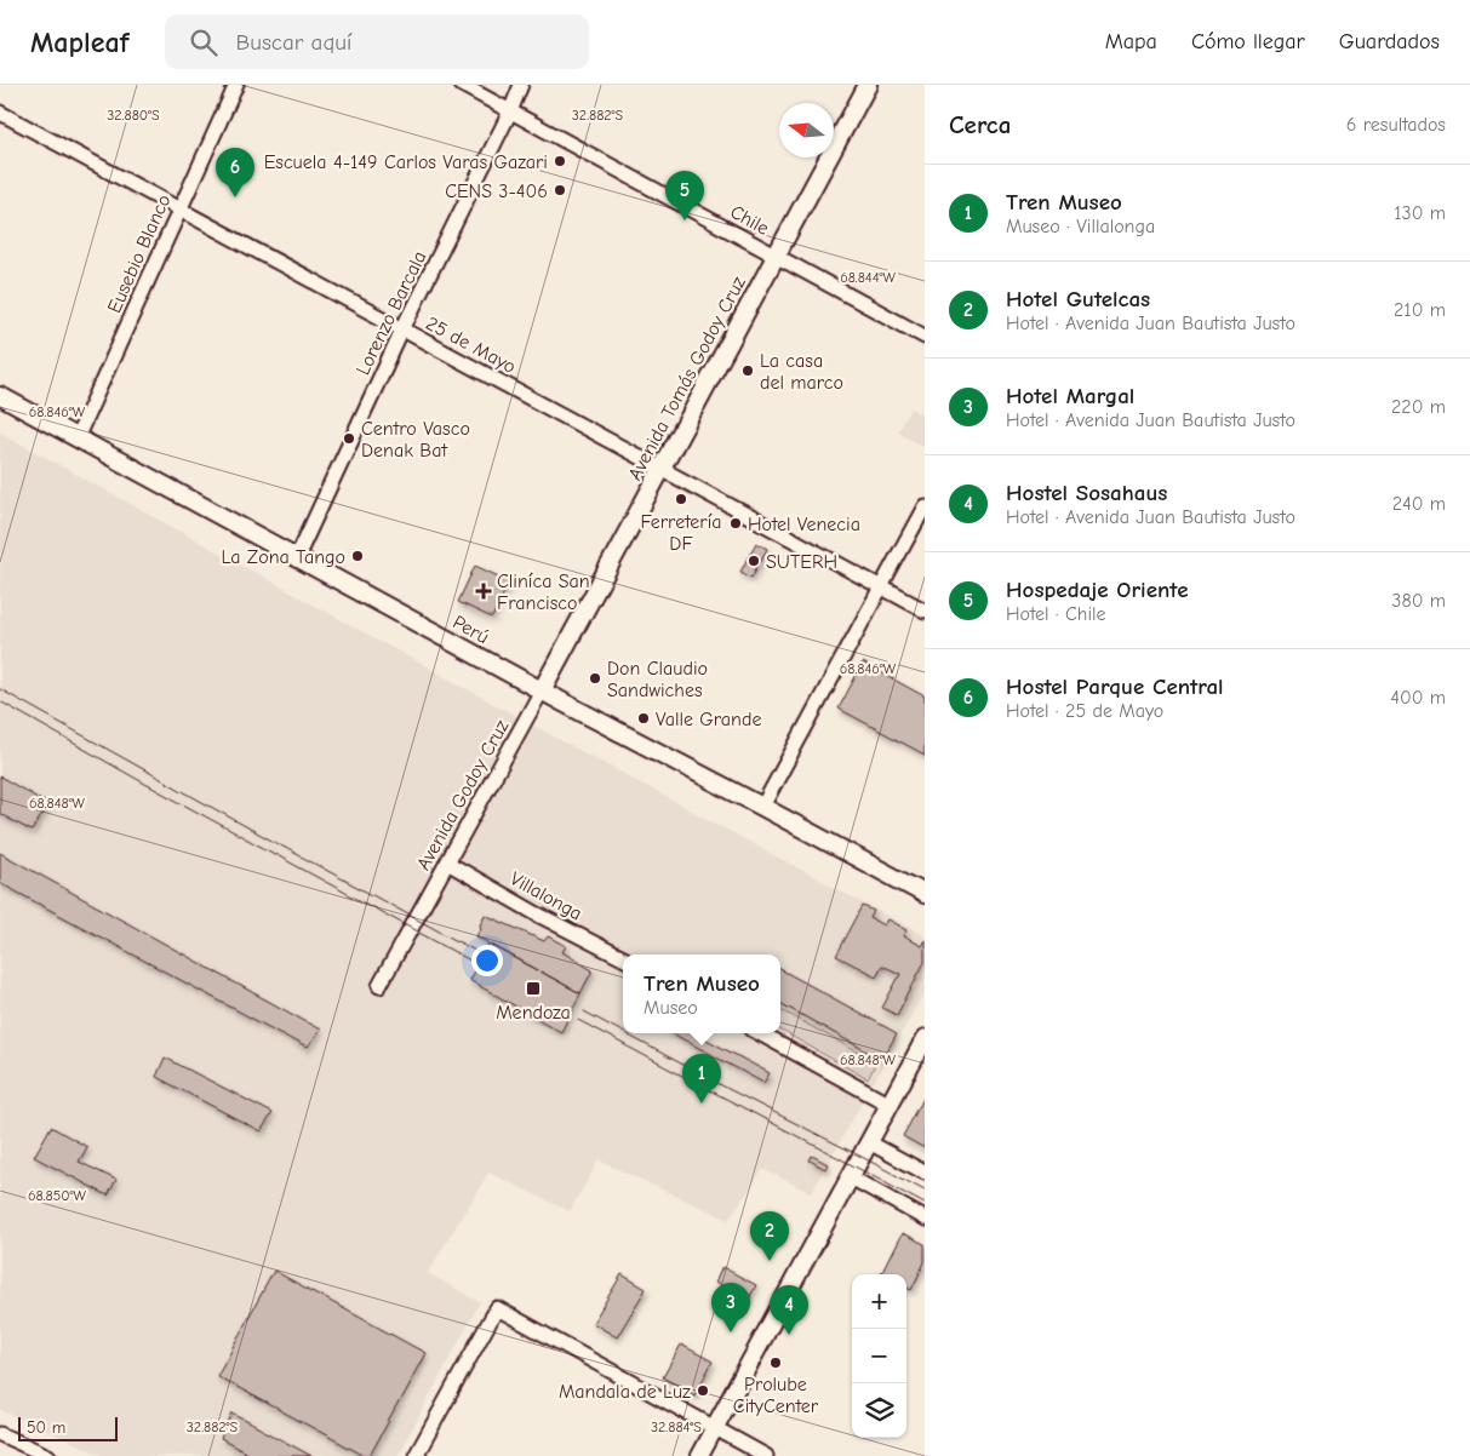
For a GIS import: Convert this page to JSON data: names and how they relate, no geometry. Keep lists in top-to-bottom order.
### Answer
{
  "streets": {
    "main road": ["Avenida Tomás Godoy Cruz", "Perú"],
    "street": [
      "Chile",
      "Eusebio Blanco",
      "Lorenzo Barcala",
      "25 de Mayo",
      "Avenida Godoy Cruz",
      "Villalonga"
    ]
  },
  "crossings": [
    ["Chile", "Lorenzo Barcala"],
    ["Chile", "Avenida Tomás Godoy Cruz"],
    ["Eusebio Blanco", "25 de Mayo"],
    ["Eusebio Blanco", "Perú"],
    ["Lorenzo Barcala", "25 de Mayo"],
    ["Lorenzo Barcala", "Perú"],
    ["25 de Mayo", "Avenida Tomás Godoy Cruz"],
    ["Avenida Tomás Godoy Cruz", "Perú"],
    ["Avenida Tomás Godoy Cruz", "Avenida Godoy Cruz"],
    ["Perú", "Avenida Godoy Cruz"],
    ["Avenida Godoy Cruz", "Villalonga"]
  ],
  "places": {
    "other": [
      "Escuela 4-149 Carlos Varas Gazari",
      "CENS 3-406",
      "La casa del marco",
      "Centro Vasco Denak Bat",
      "Ferretería DF",
      "Hotel Venecia",
      "La Zona Tango",
      "SUTERH",
      "Don Claudio Sandwiches",
      "Valle Grande",
      "Prolube CityCenter",
      "Mandala de Luz"
    ],
    "health": ["Cliníca San Francisco"],
    "transit": ["Mendoza"]
  },
  "scale_bar": "50 m",
  "north": "left",
  "page": {
    "header": "Mapleaf",
    "search": "Buscar aquí",
    "nav": ["Mapa", "Cómo llegar", "Guardados"],
    "heading": ["Cerca", "6 resultados"],
    "pins": [
      "6",
      "5",
      "1",
      "2",
      "3",
      "4"
    ],
    "list": [
      {
        "mark": "1",
        "name": "Tren Museo",
        "note": "Museo · Villalonga",
        "value": "130 m"
      },
      {
        "mark": "2",
        "name": "Hotel Gutelcas",
        "note": "Hotel · Avenida Juan Bautista Justo",
        "value": "210 m"
      },
      {
        "mark": "3",
        "name": "Hotel Margal",
        "note": "Hotel · Avenida Juan Bautista Justo",
        "value": "220 m"
      },
      {
        "mark": "4",
        "name": "Hostel Sosahaus",
        "note": "Hotel · Avenida Juan Bautista Justo",
        "value": "240 m"
      },
      {
        "mark": "5",
        "name": "Hospedaje Oriente",
        "note": "Hotel · Chile",
        "value": "380 m"
      },
      {
        "mark": "6",
        "name": "Hostel Parque Central",
        "note": "Hotel · 25 de Mayo",
        "value": "400 m"
      }
    ],
    "popup": ["Tren Museo", "Museo"],
    "map_buttons": ["+", "−"],
    "scale": "50 m"
  },
  "coordinates": [
    "32.880°S",
    "32.882°S",
    "68.844°W",
    "68.846°W",
    "68.848°W",
    "68.850°W",
    "32.884°S"
  ]
}
